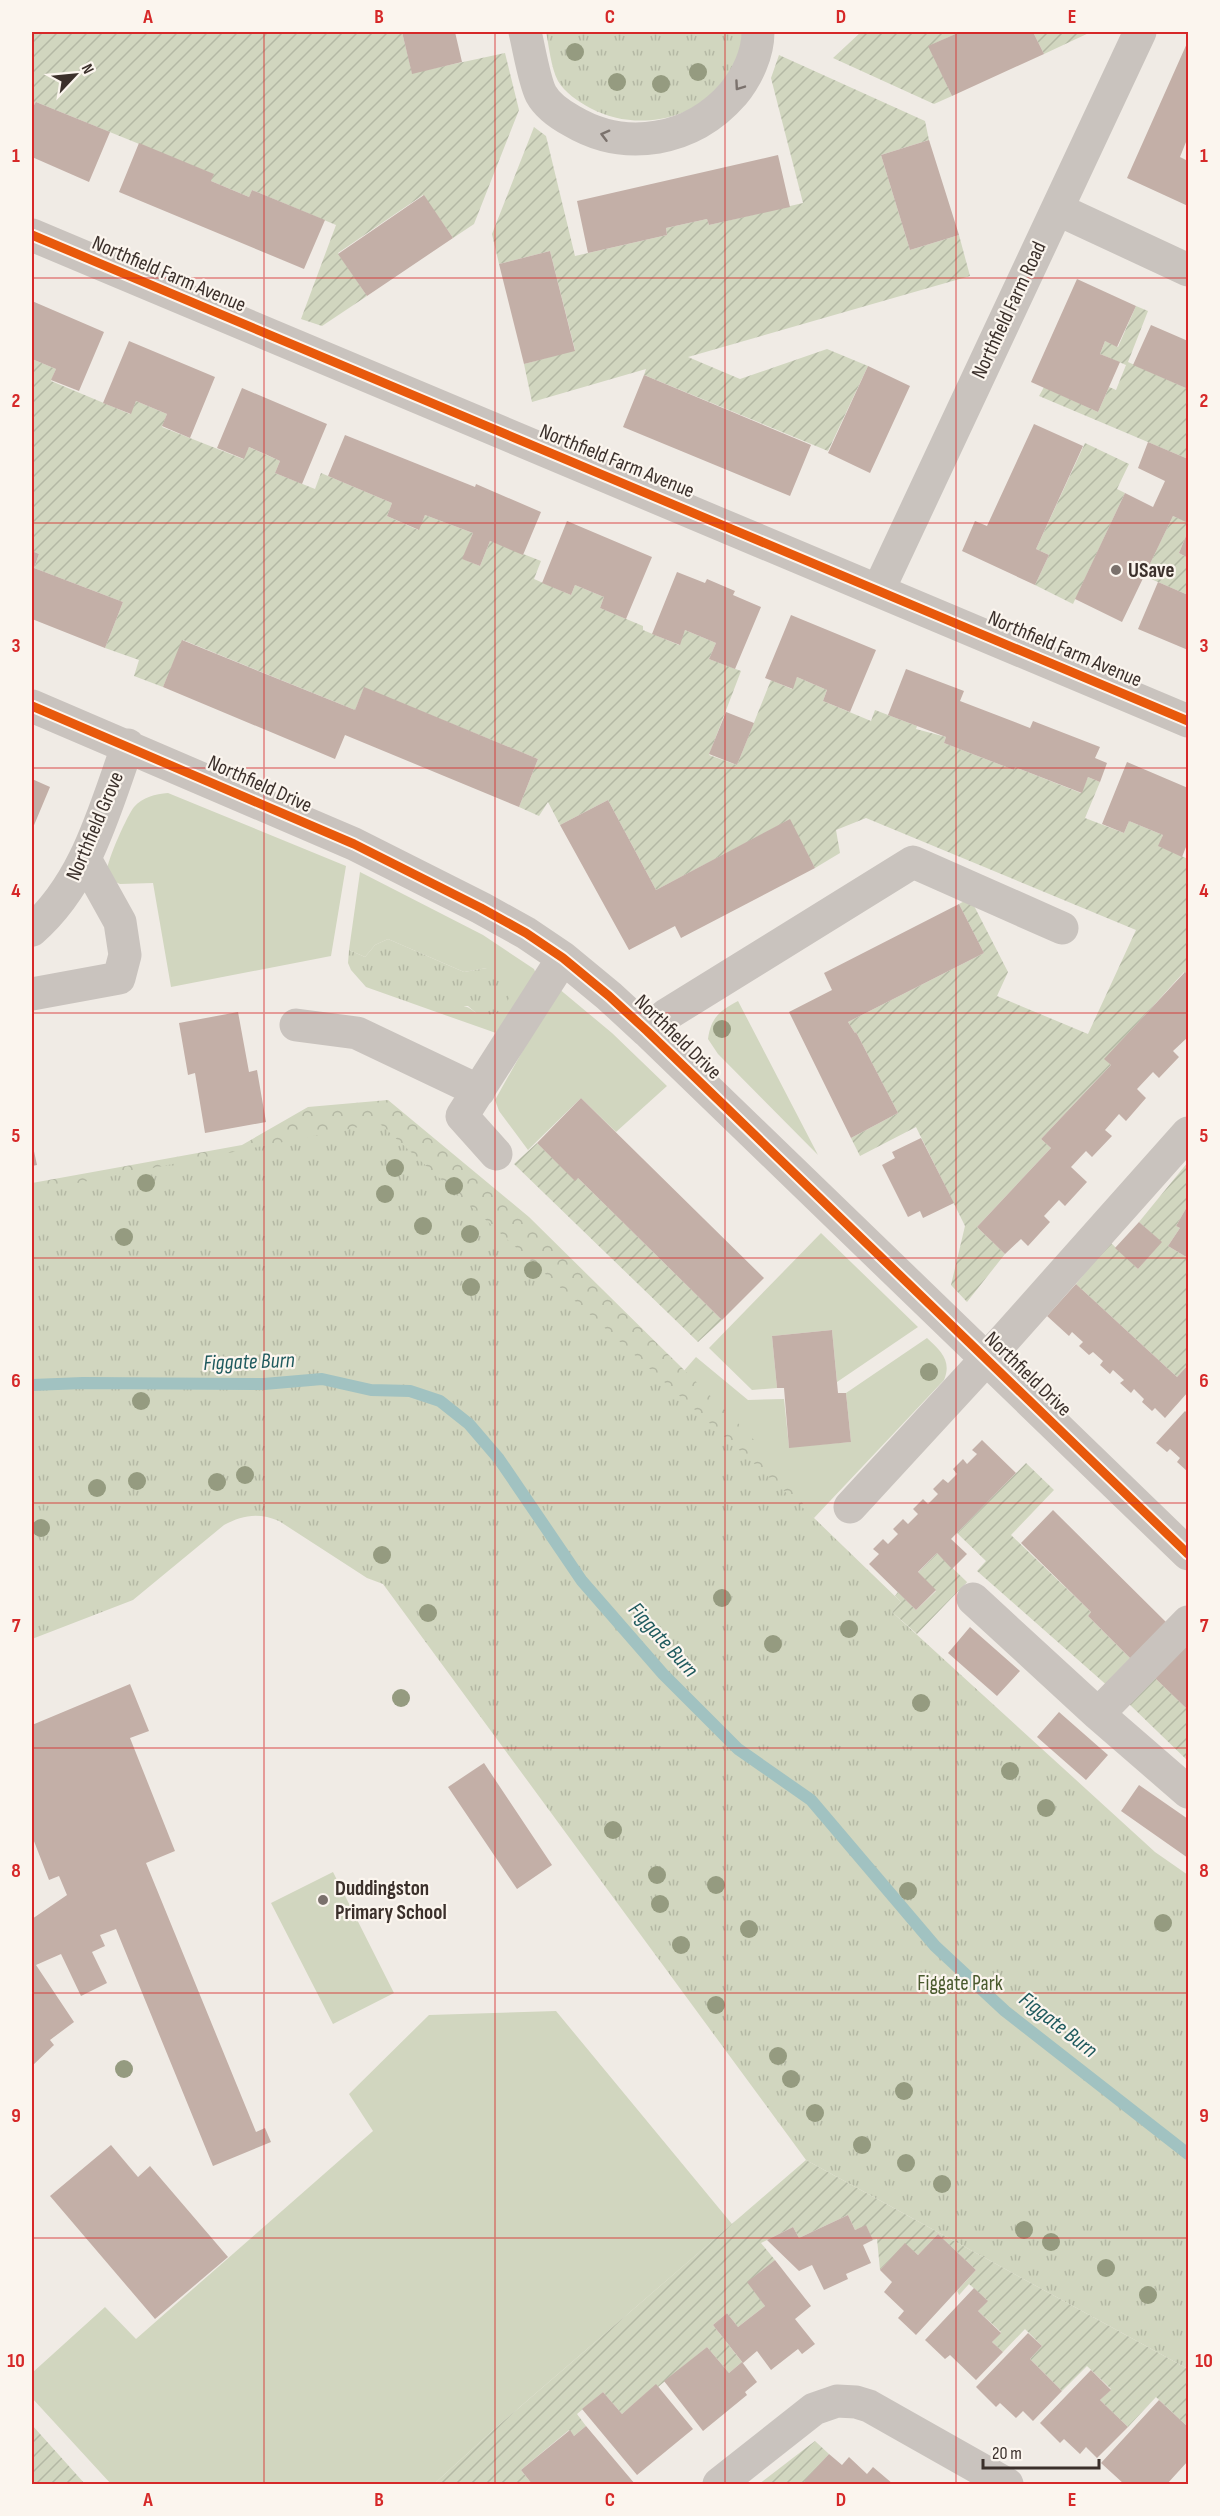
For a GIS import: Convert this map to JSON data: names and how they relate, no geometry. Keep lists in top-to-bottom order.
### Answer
{
  "streets": {
    "street": [
      "Northfield Farm Avenue",
      "Northfield Farm Road",
      "Northfield Drive",
      "Northfield Grove"
    ]
  },
  "crossings": [
    ["Northfield Farm Avenue", "Northfield Farm Road"],
    ["Northfield Drive", "Northfield Grove"]
  ],
  "water": ["Figgate Burn"],
  "parks": ["Figgate Park"],
  "places": ["USave", "Duddingston Primary School"],
  "scale_bar": "20 m",
  "north": "top right",
  "grid": {
    "columns": [
      "A",
      "B",
      "C",
      "D",
      "E"
    ],
    "rows": [
      "1",
      "2",
      "3",
      "4",
      "5",
      "6",
      "7",
      "8",
      "9",
      "10"
    ]
  }
}
